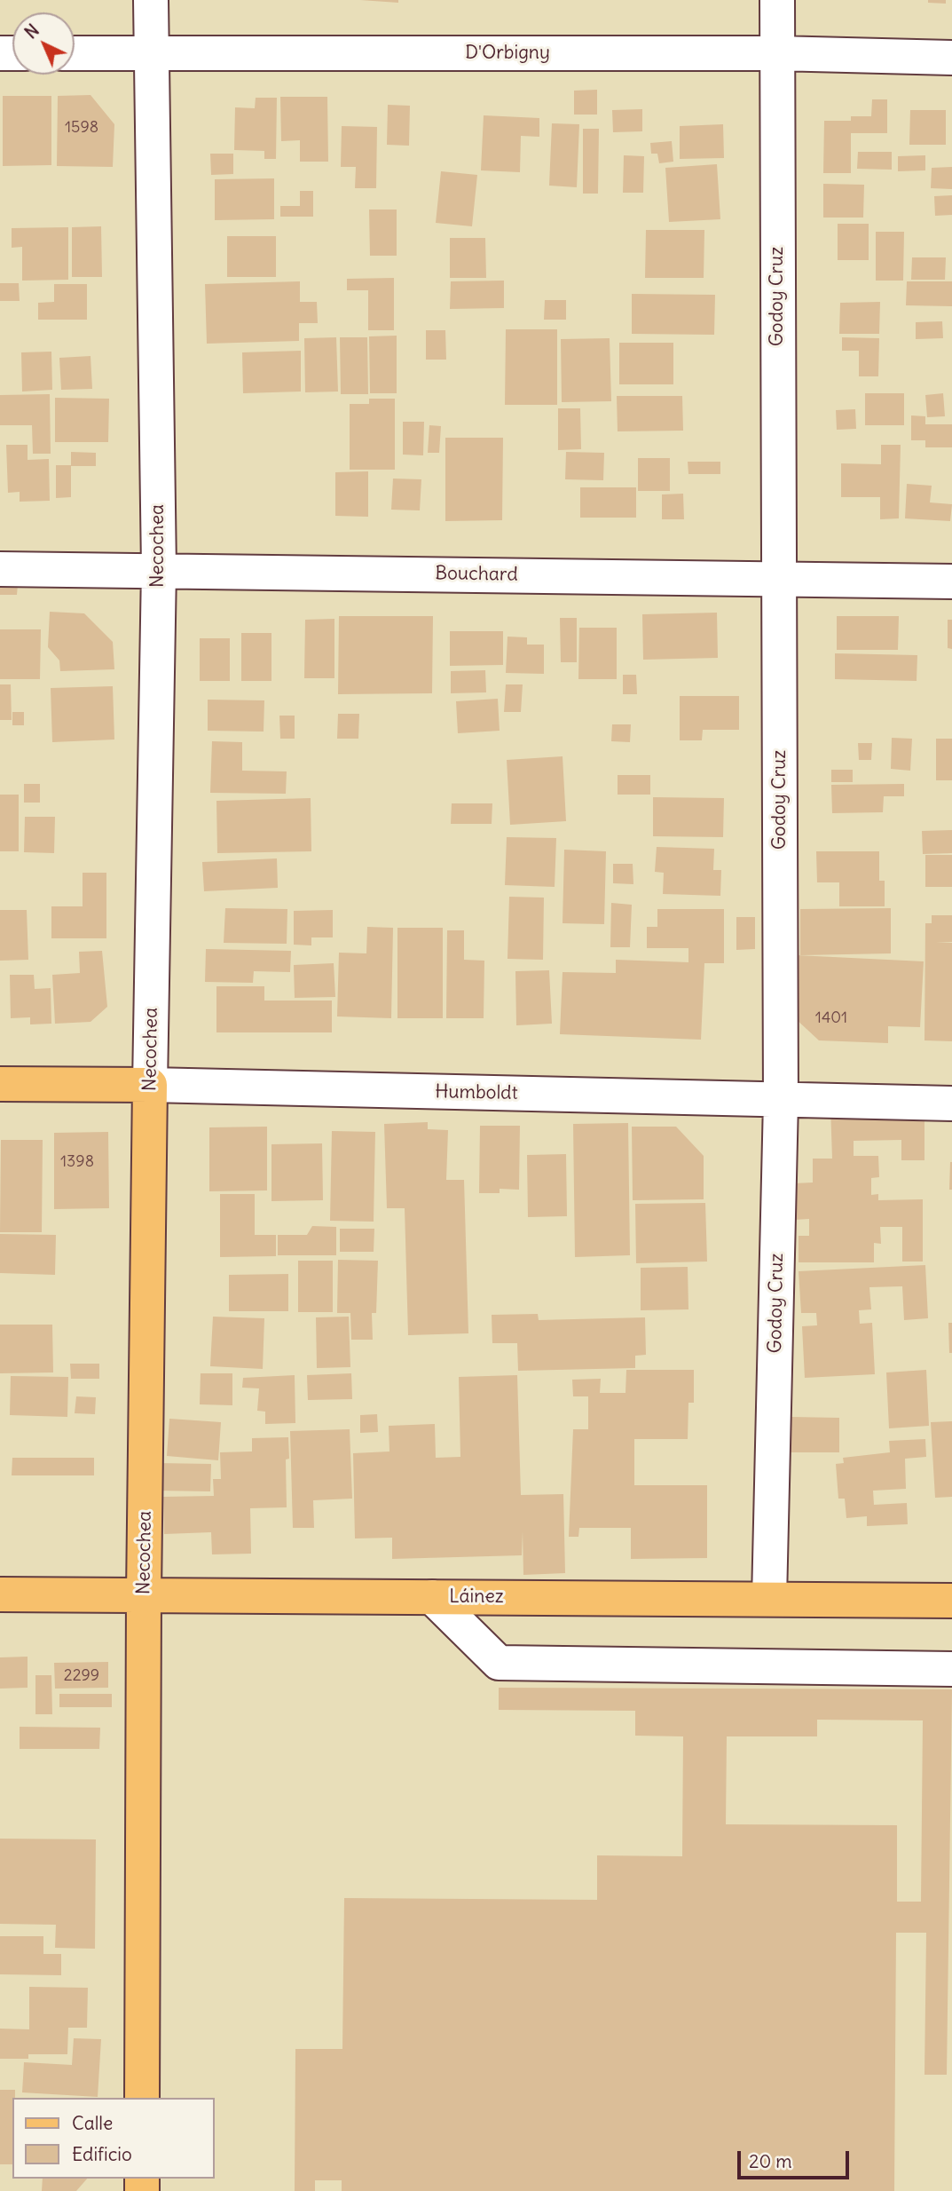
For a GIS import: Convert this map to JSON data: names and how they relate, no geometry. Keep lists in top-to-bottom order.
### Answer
{
  "streets": {
    "main road": ["Necochea", "Humboldt", "Láinez"],
    "street": ["D'Orbigny", "Godoy Cruz", "Bouchard"]
  },
  "crossings": [
    ["D'Orbigny", "Godoy Cruz"],
    ["D'Orbigny", "Necochea"],
    ["Godoy Cruz", "Bouchard"],
    ["Godoy Cruz", "Humboldt"],
    ["Godoy Cruz", "Láinez"],
    ["Necochea", "Bouchard"],
    ["Necochea", "Humboldt"],
    ["Necochea", "Láinez"]
  ],
  "house_numbers": [
    "1598",
    "1401",
    "1398",
    "2299"
  ],
  "legend": ["Calle", "Edificio"],
  "scale_bar": "20 m",
  "north": "top left"
}
